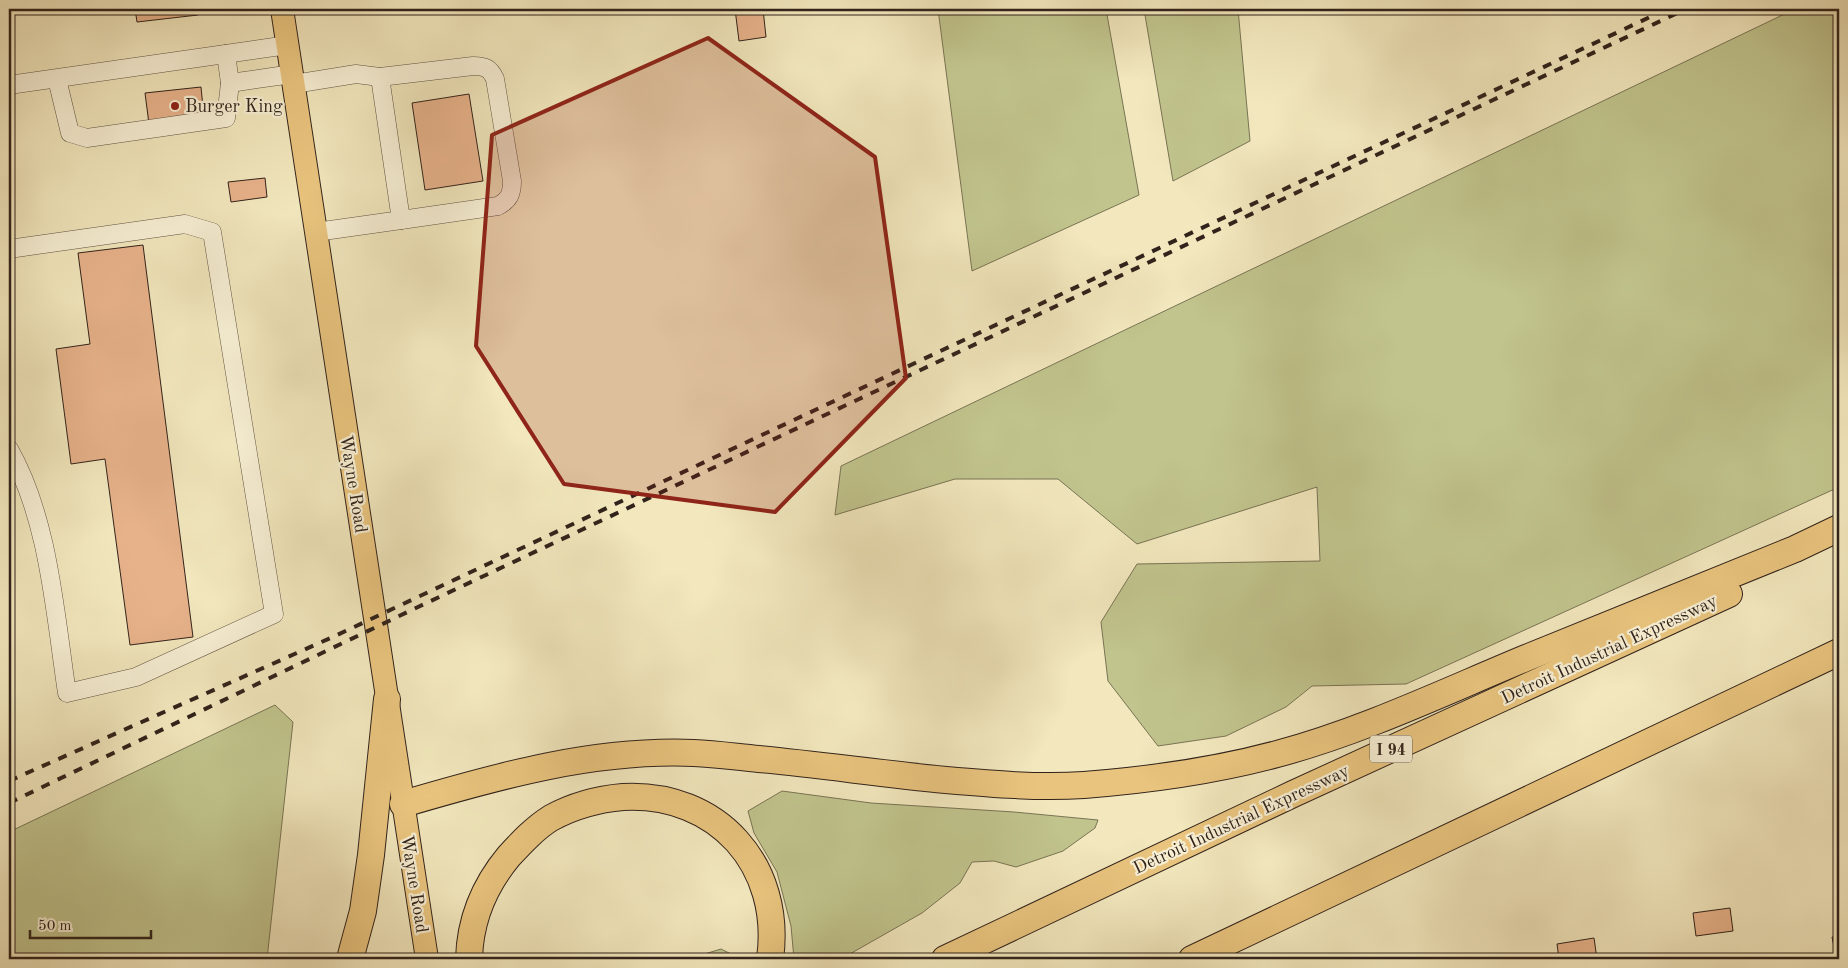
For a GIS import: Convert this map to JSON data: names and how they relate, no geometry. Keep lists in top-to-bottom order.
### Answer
{
  "streets": {
    "highway": ["Detroit Industrial Expressway", "I 94"],
    "main road": ["Wayne Road"]
  },
  "places": ["Burger King"],
  "scale_bar": "50 m"
}
